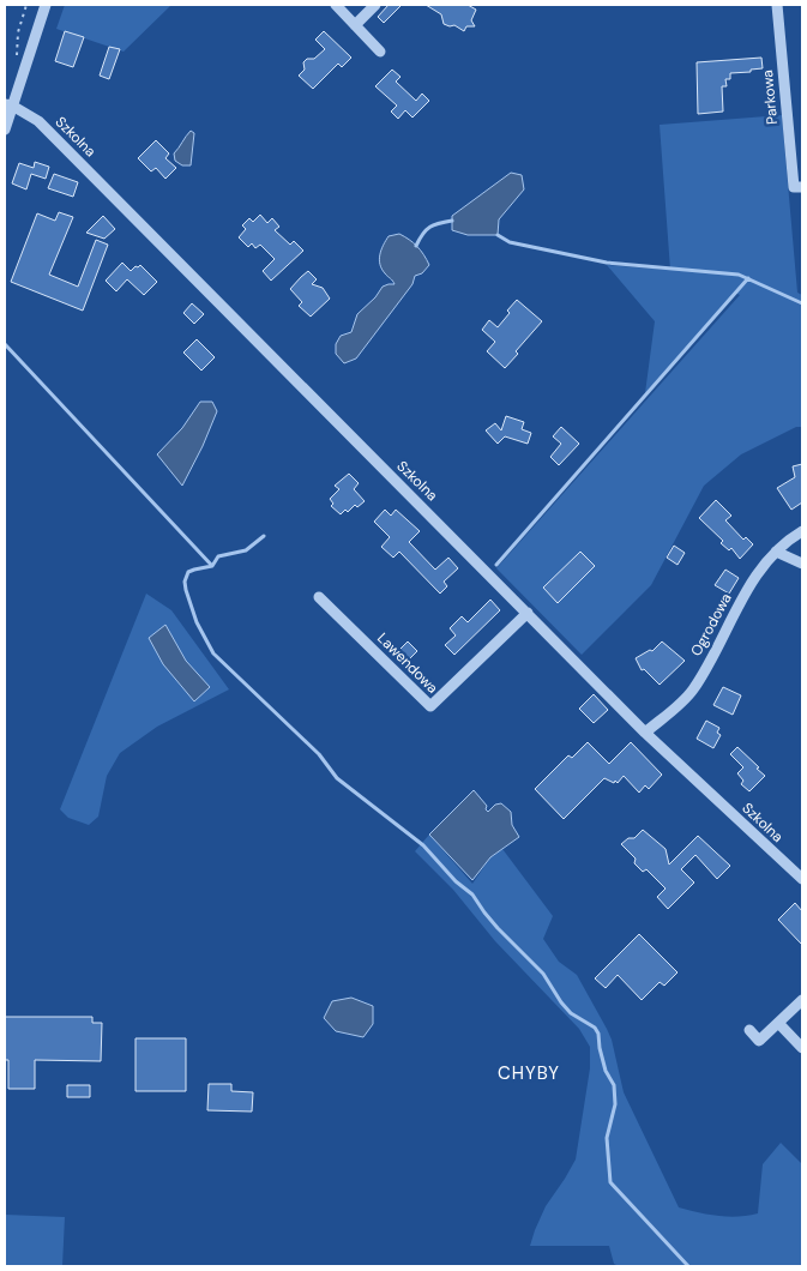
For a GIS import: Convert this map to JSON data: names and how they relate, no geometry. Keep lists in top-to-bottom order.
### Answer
{
  "streets": {
    "street": [
      "Parkowa",
      "Szkolna",
      "Ogrodowa",
      "Lawendowa"
    ]
  },
  "crossings": [
    ["Szkolna", "Ogrodowa"],
    ["Szkolna", "Lawendowa"]
  ],
  "districts": ["CHYBY"]
}
